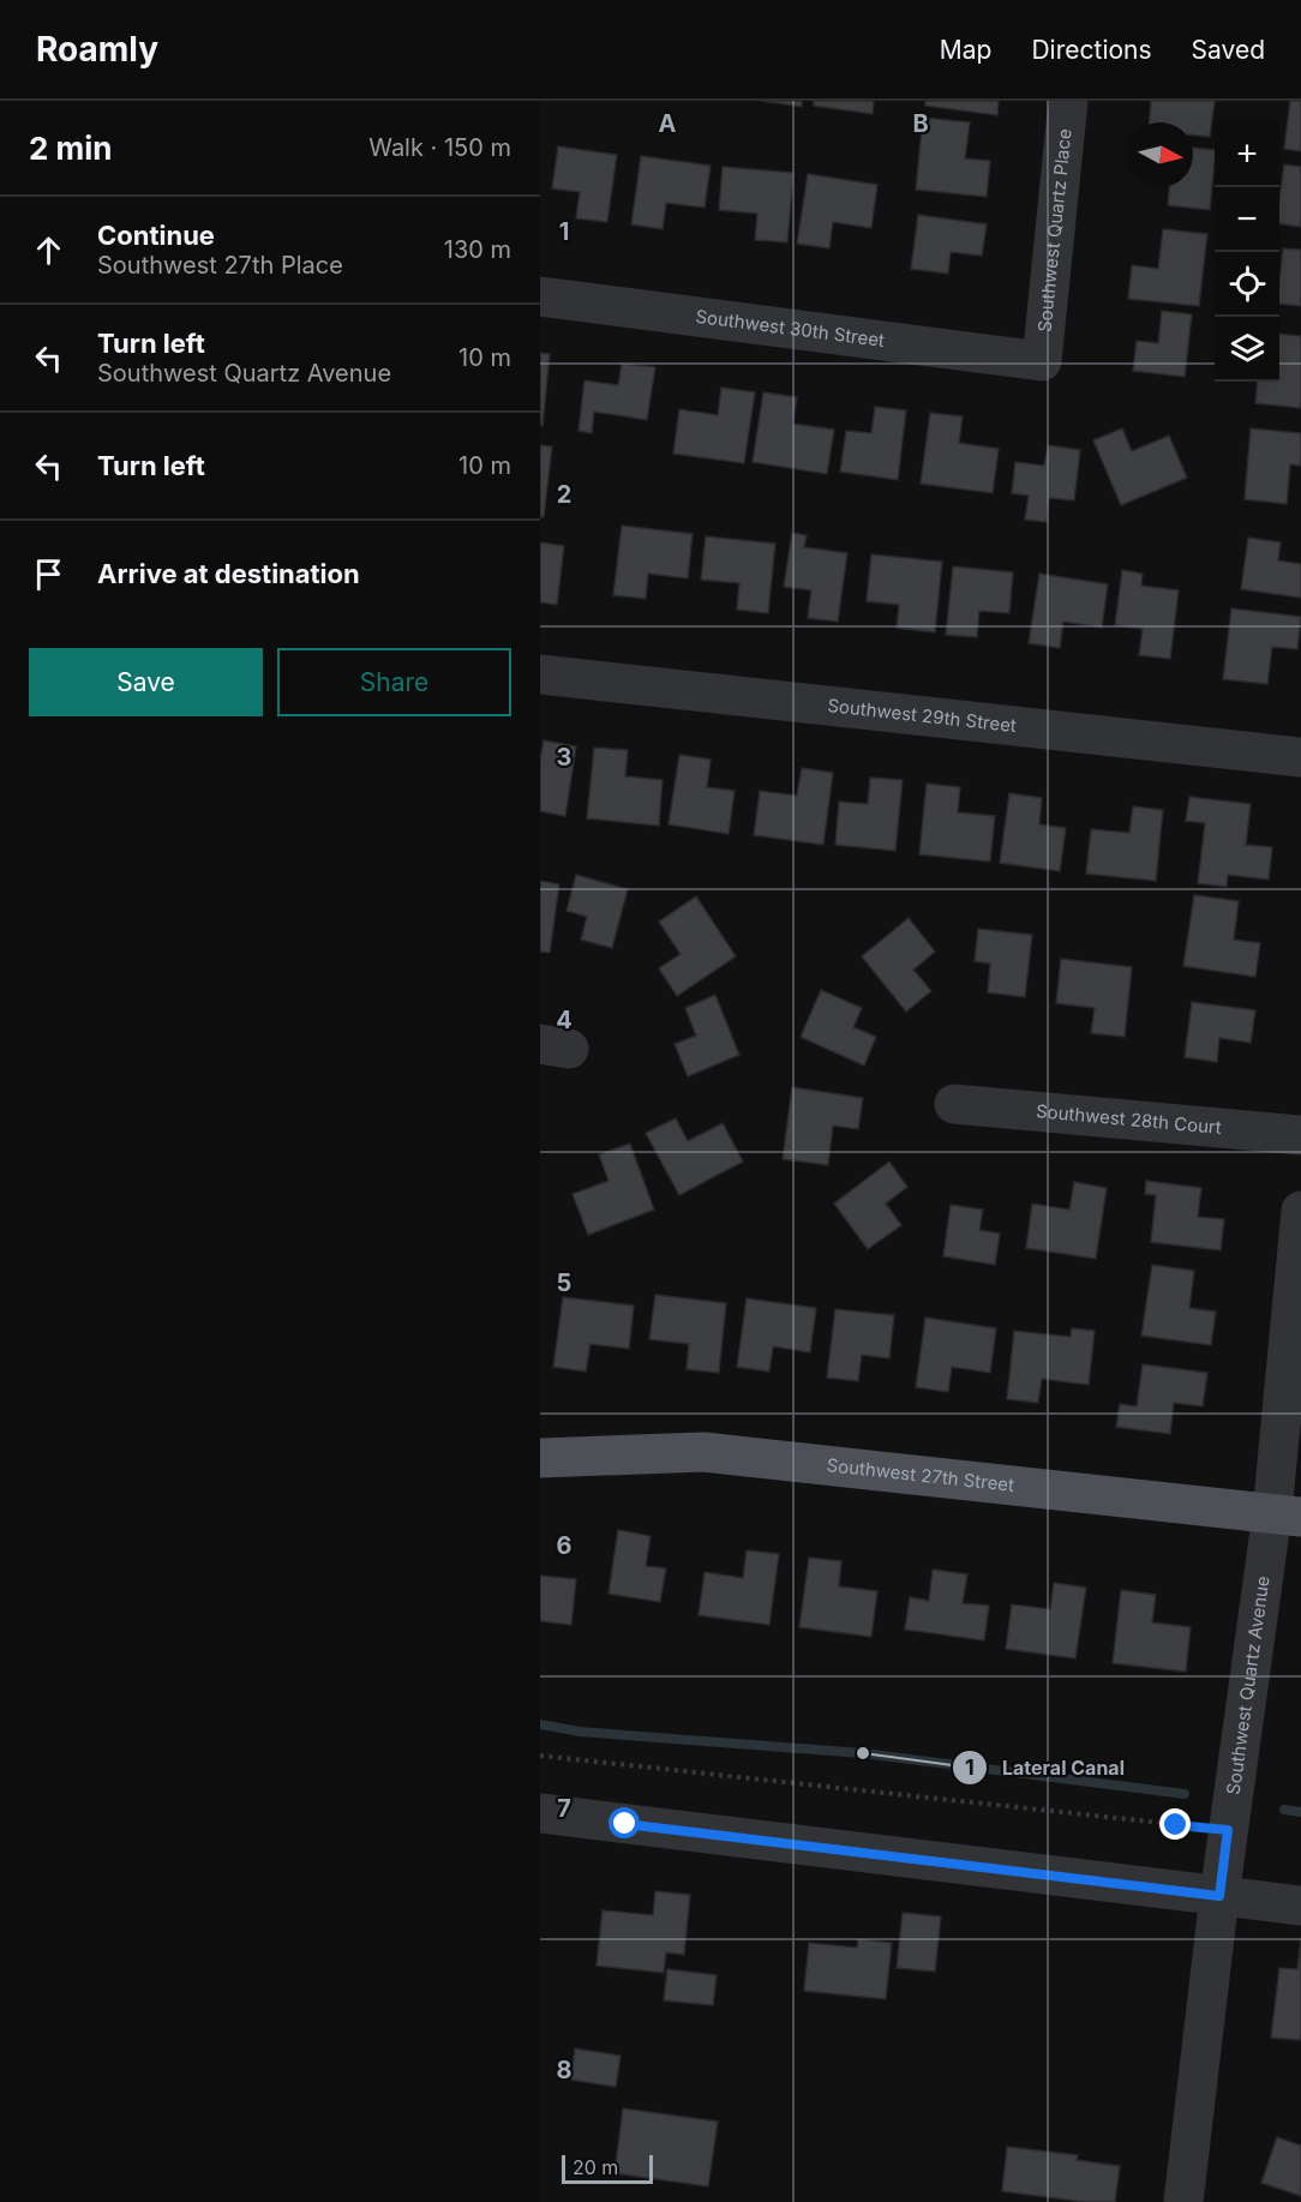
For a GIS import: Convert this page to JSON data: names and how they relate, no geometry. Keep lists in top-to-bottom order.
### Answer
{
  "streets": {
    "main road": ["Southwest 27th Street"],
    "street": [
      "Southwest Quartz Place",
      "Southwest 30th Street",
      "Southwest 29th Street",
      "Southwest 28th Court",
      "Southwest Quartz Avenue"
    ]
  },
  "crossings": [
    ["Southwest Quartz Place", "Southwest 30th Street"],
    ["Southwest 27th Street", "Southwest Quartz Avenue"]
  ],
  "places": ["Lateral Canal"],
  "scale_bar": "20 m",
  "north": "right",
  "page": {
    "header": "Roamly",
    "nav": ["Map", "Directions", "Saved"],
    "heading": ["2 min", "Walk · 150 m"],
    "map_buttons": ["+", "−"],
    "list": [
      ["Continue", "Southwest 27th Place", "130 m"],
      ["Turn left", "Southwest Quartz Avenue", "10 m"],
      ["Turn left", "10 m"],
      "Arrive at destination"
    ],
    "buttons": ["Save", "Share"],
    "scale": "20 m"
  },
  "grid": {
    "columns": ["A", "B"],
    "rows": [
      "1",
      "2",
      "3",
      "4",
      "5",
      "6",
      "7",
      "8"
    ]
  }
}
